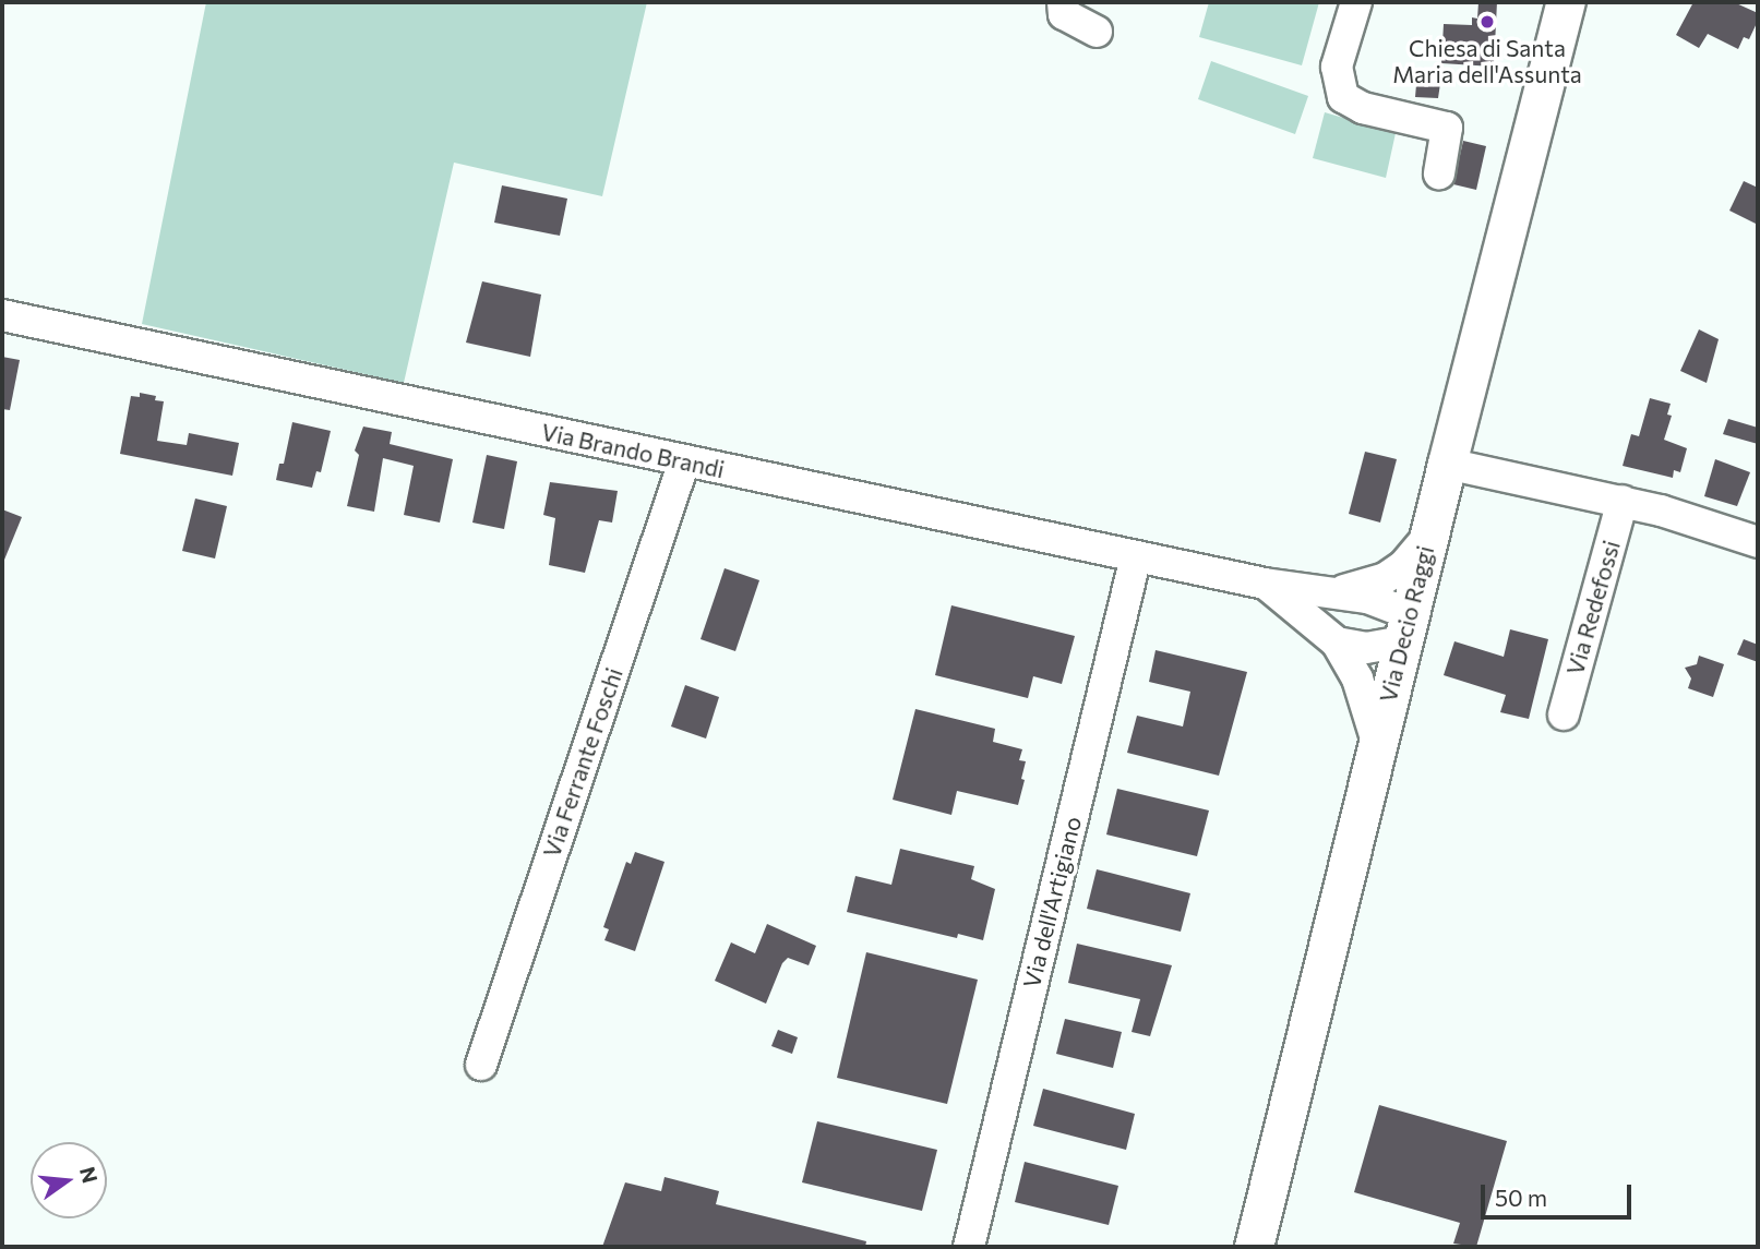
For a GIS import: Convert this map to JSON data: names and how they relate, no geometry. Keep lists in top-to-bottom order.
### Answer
{
  "streets": {
    "main road": ["Via Decio Raggi"],
    "street": [
      "Via Brando Brandi",
      "Via Redefossi",
      "Via Ferrante Foschi",
      "Via dell'Artigiano"
    ]
  },
  "crossings": [
    ["Via Brando Brandi", "Via Decio Raggi"],
    ["Via Brando Brandi", "Via Ferrante Foschi"],
    ["Via Brando Brandi", "Via dell'Artigiano"]
  ],
  "places": ["Chiesa di Santa Maria dell'Assunta"],
  "scale_bar": "50 m",
  "north": "right"
}
